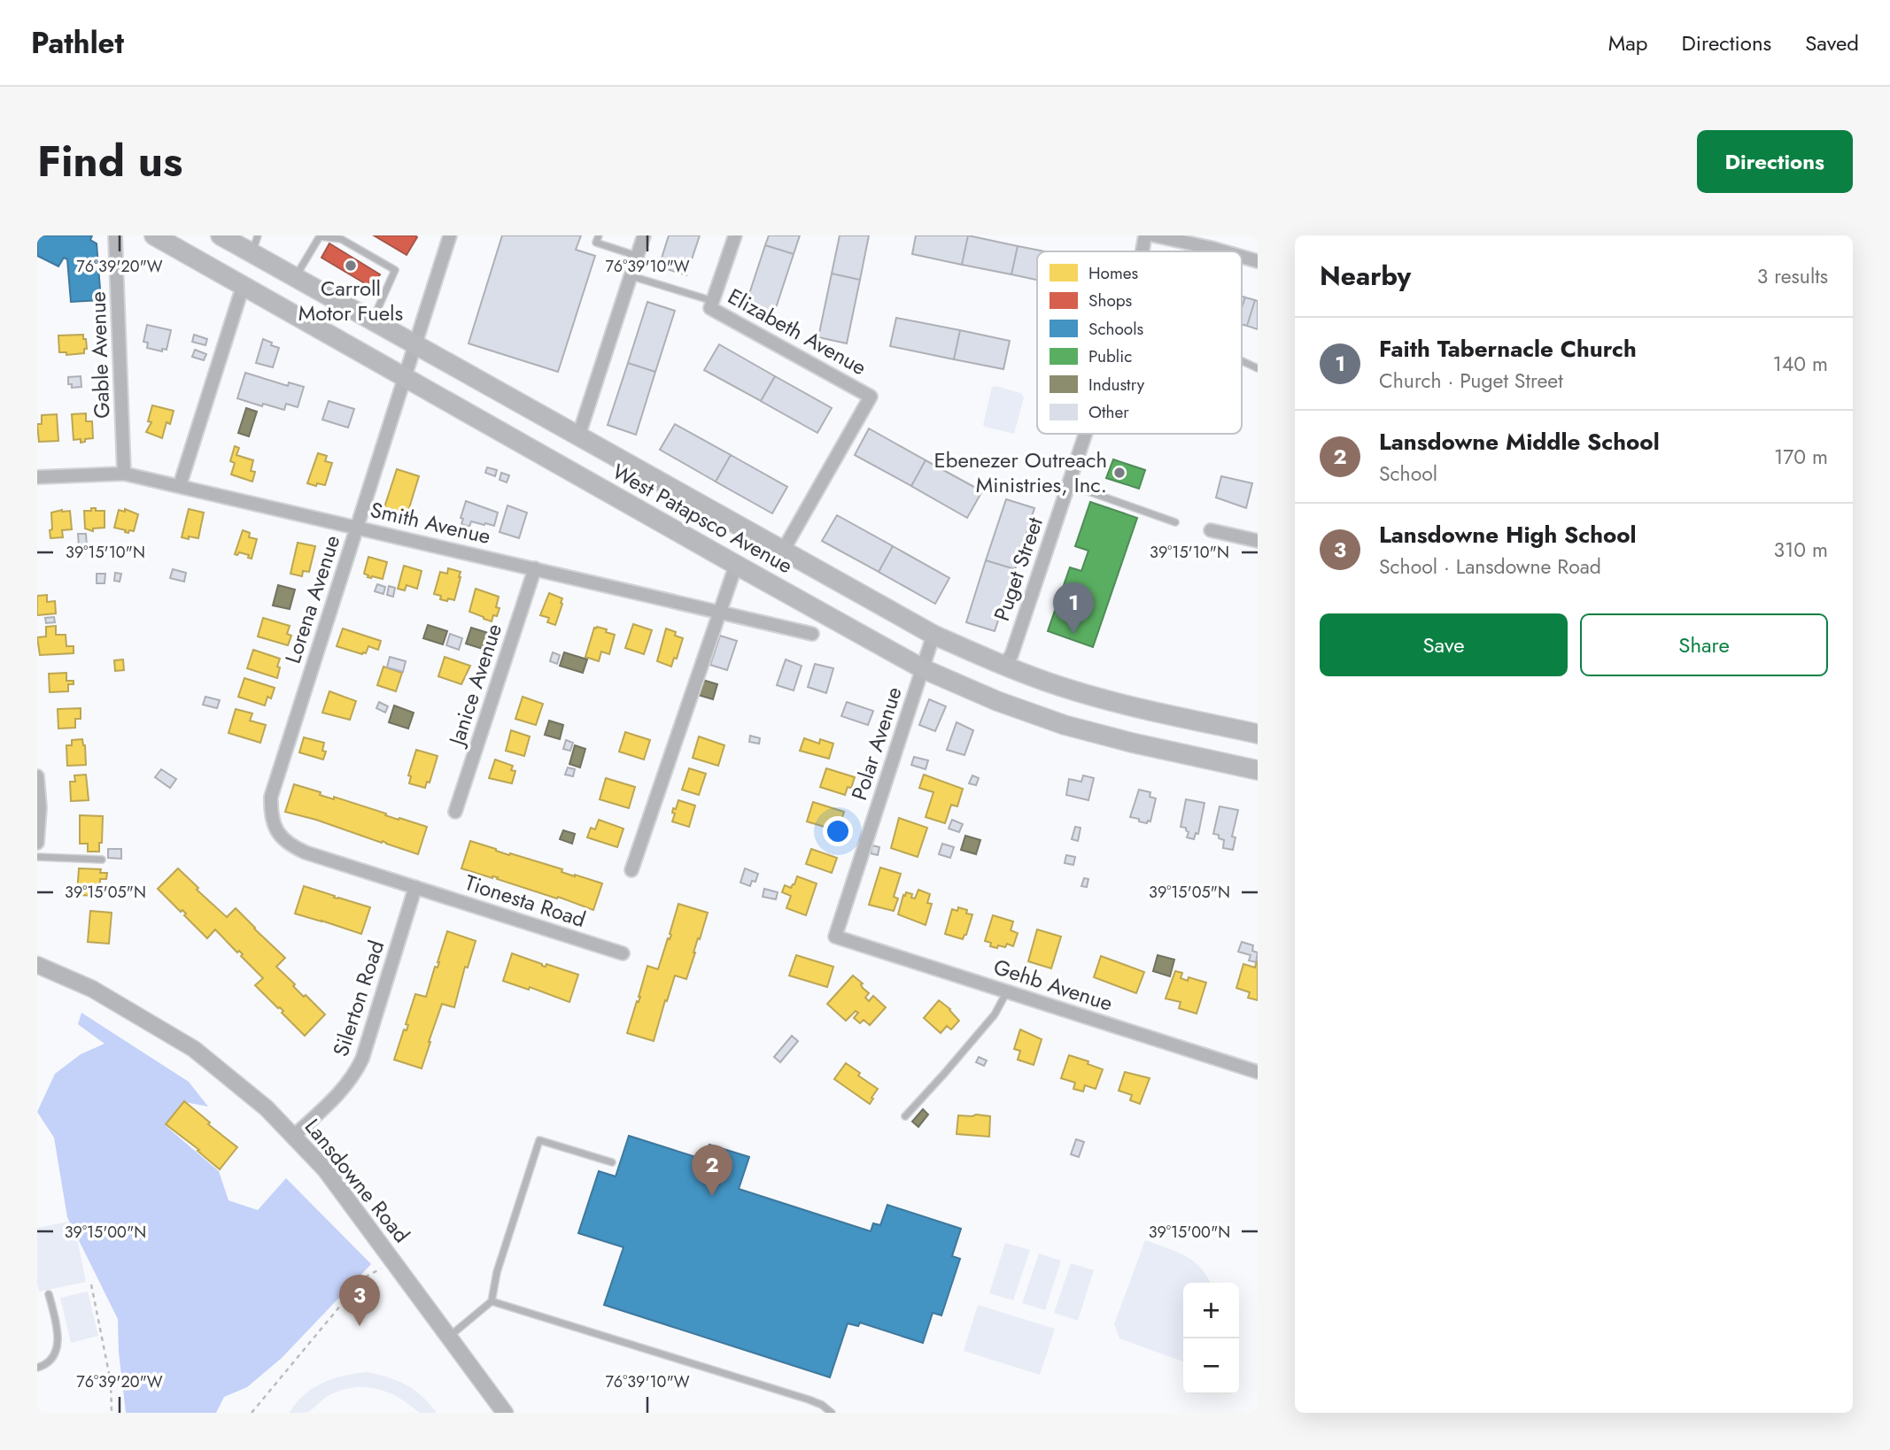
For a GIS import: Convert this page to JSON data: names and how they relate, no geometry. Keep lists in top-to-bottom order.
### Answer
{
  "streets": {
    "main road": ["West Patapsco Avenue"],
    "street": [
      "Elizabeth Avenue",
      "Gable Avenue",
      "Smith Avenue",
      "Puget Street",
      "Lorena Avenue",
      "Janice Avenue",
      "Polar Avenue",
      "Tionesta Road",
      "Gehb Avenue",
      "Silerton Road",
      "Lansdowne Road"
    ]
  },
  "crossings": [
    ["Elizabeth Avenue", "West Patapsco Avenue"],
    ["Gable Avenue", "Smith Avenue"],
    ["West Patapsco Avenue", "Puget Street"],
    ["West Patapsco Avenue", "Lorena Avenue"],
    ["West Patapsco Avenue", "Polar Avenue"],
    ["Smith Avenue", "Lorena Avenue"],
    ["Smith Avenue", "Janice Avenue"],
    ["Lorena Avenue", "Tionesta Road"],
    ["Lorena Avenue", "Silerton Road"],
    ["Polar Avenue", "Gehb Avenue"],
    ["Tionesta Road", "Silerton Road"],
    ["Silerton Road", "Lansdowne Road"]
  ],
  "places": ["Carroll Motor Fuels", "Ebenezer Outreach Ministries, Inc."],
  "legend": [
    "Homes",
    "Shops",
    "Schools",
    "Public",
    "Industry",
    "Other"
  ],
  "page": {
    "header": "Pathlet",
    "nav": ["Map", "Directions", "Saved"],
    "title": "Find us",
    "buttons": [
      "Directions",
      ["Save", "Share"]
    ],
    "heading": ["Nearby", "3 results"],
    "list": [
      {
        "mark": "1",
        "name": "Faith Tabernacle Church",
        "note": "Church · Puget Street",
        "value": "140 m"
      },
      {
        "mark": "2",
        "name": "Lansdowne Middle School",
        "note": "School",
        "value": "170 m"
      },
      {
        "mark": "3",
        "name": "Lansdowne High School",
        "note": "School · Lansdowne Road",
        "value": "310 m"
      }
    ],
    "pins": ["1", "2", "3"],
    "map_buttons": ["+", "−"]
  },
  "coordinates": [
    "76°39'20\"W",
    "76°39'10\"W",
    "39°15'10\"N",
    "39°15'05\"N",
    "39°15'00\"N"
  ]
}
